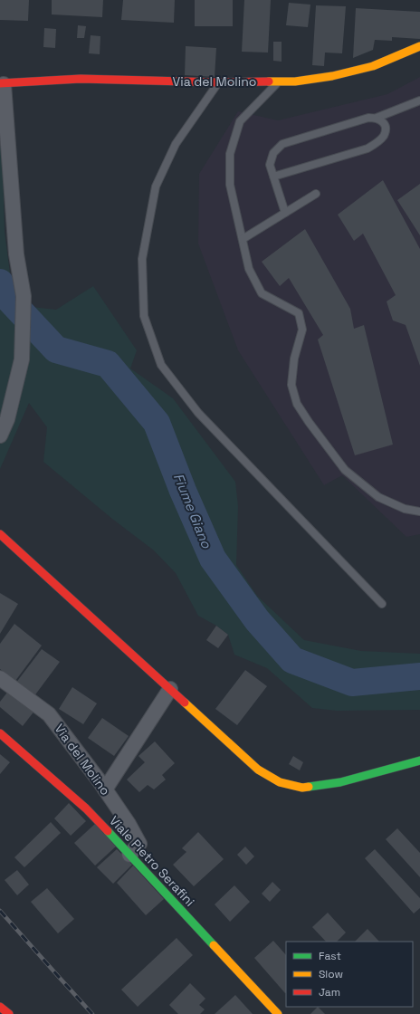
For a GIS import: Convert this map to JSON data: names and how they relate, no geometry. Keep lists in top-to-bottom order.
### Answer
{
  "streets": {
    "street": ["Via del Molino", "Viale Pietro Serafini"]
  },
  "crossings": [
    ["Via del Molino", "Viale Pietro Serafini"]
  ],
  "water": ["Fiume Giano"],
  "legend": ["Fast", "Slow", "Jam"]
}
